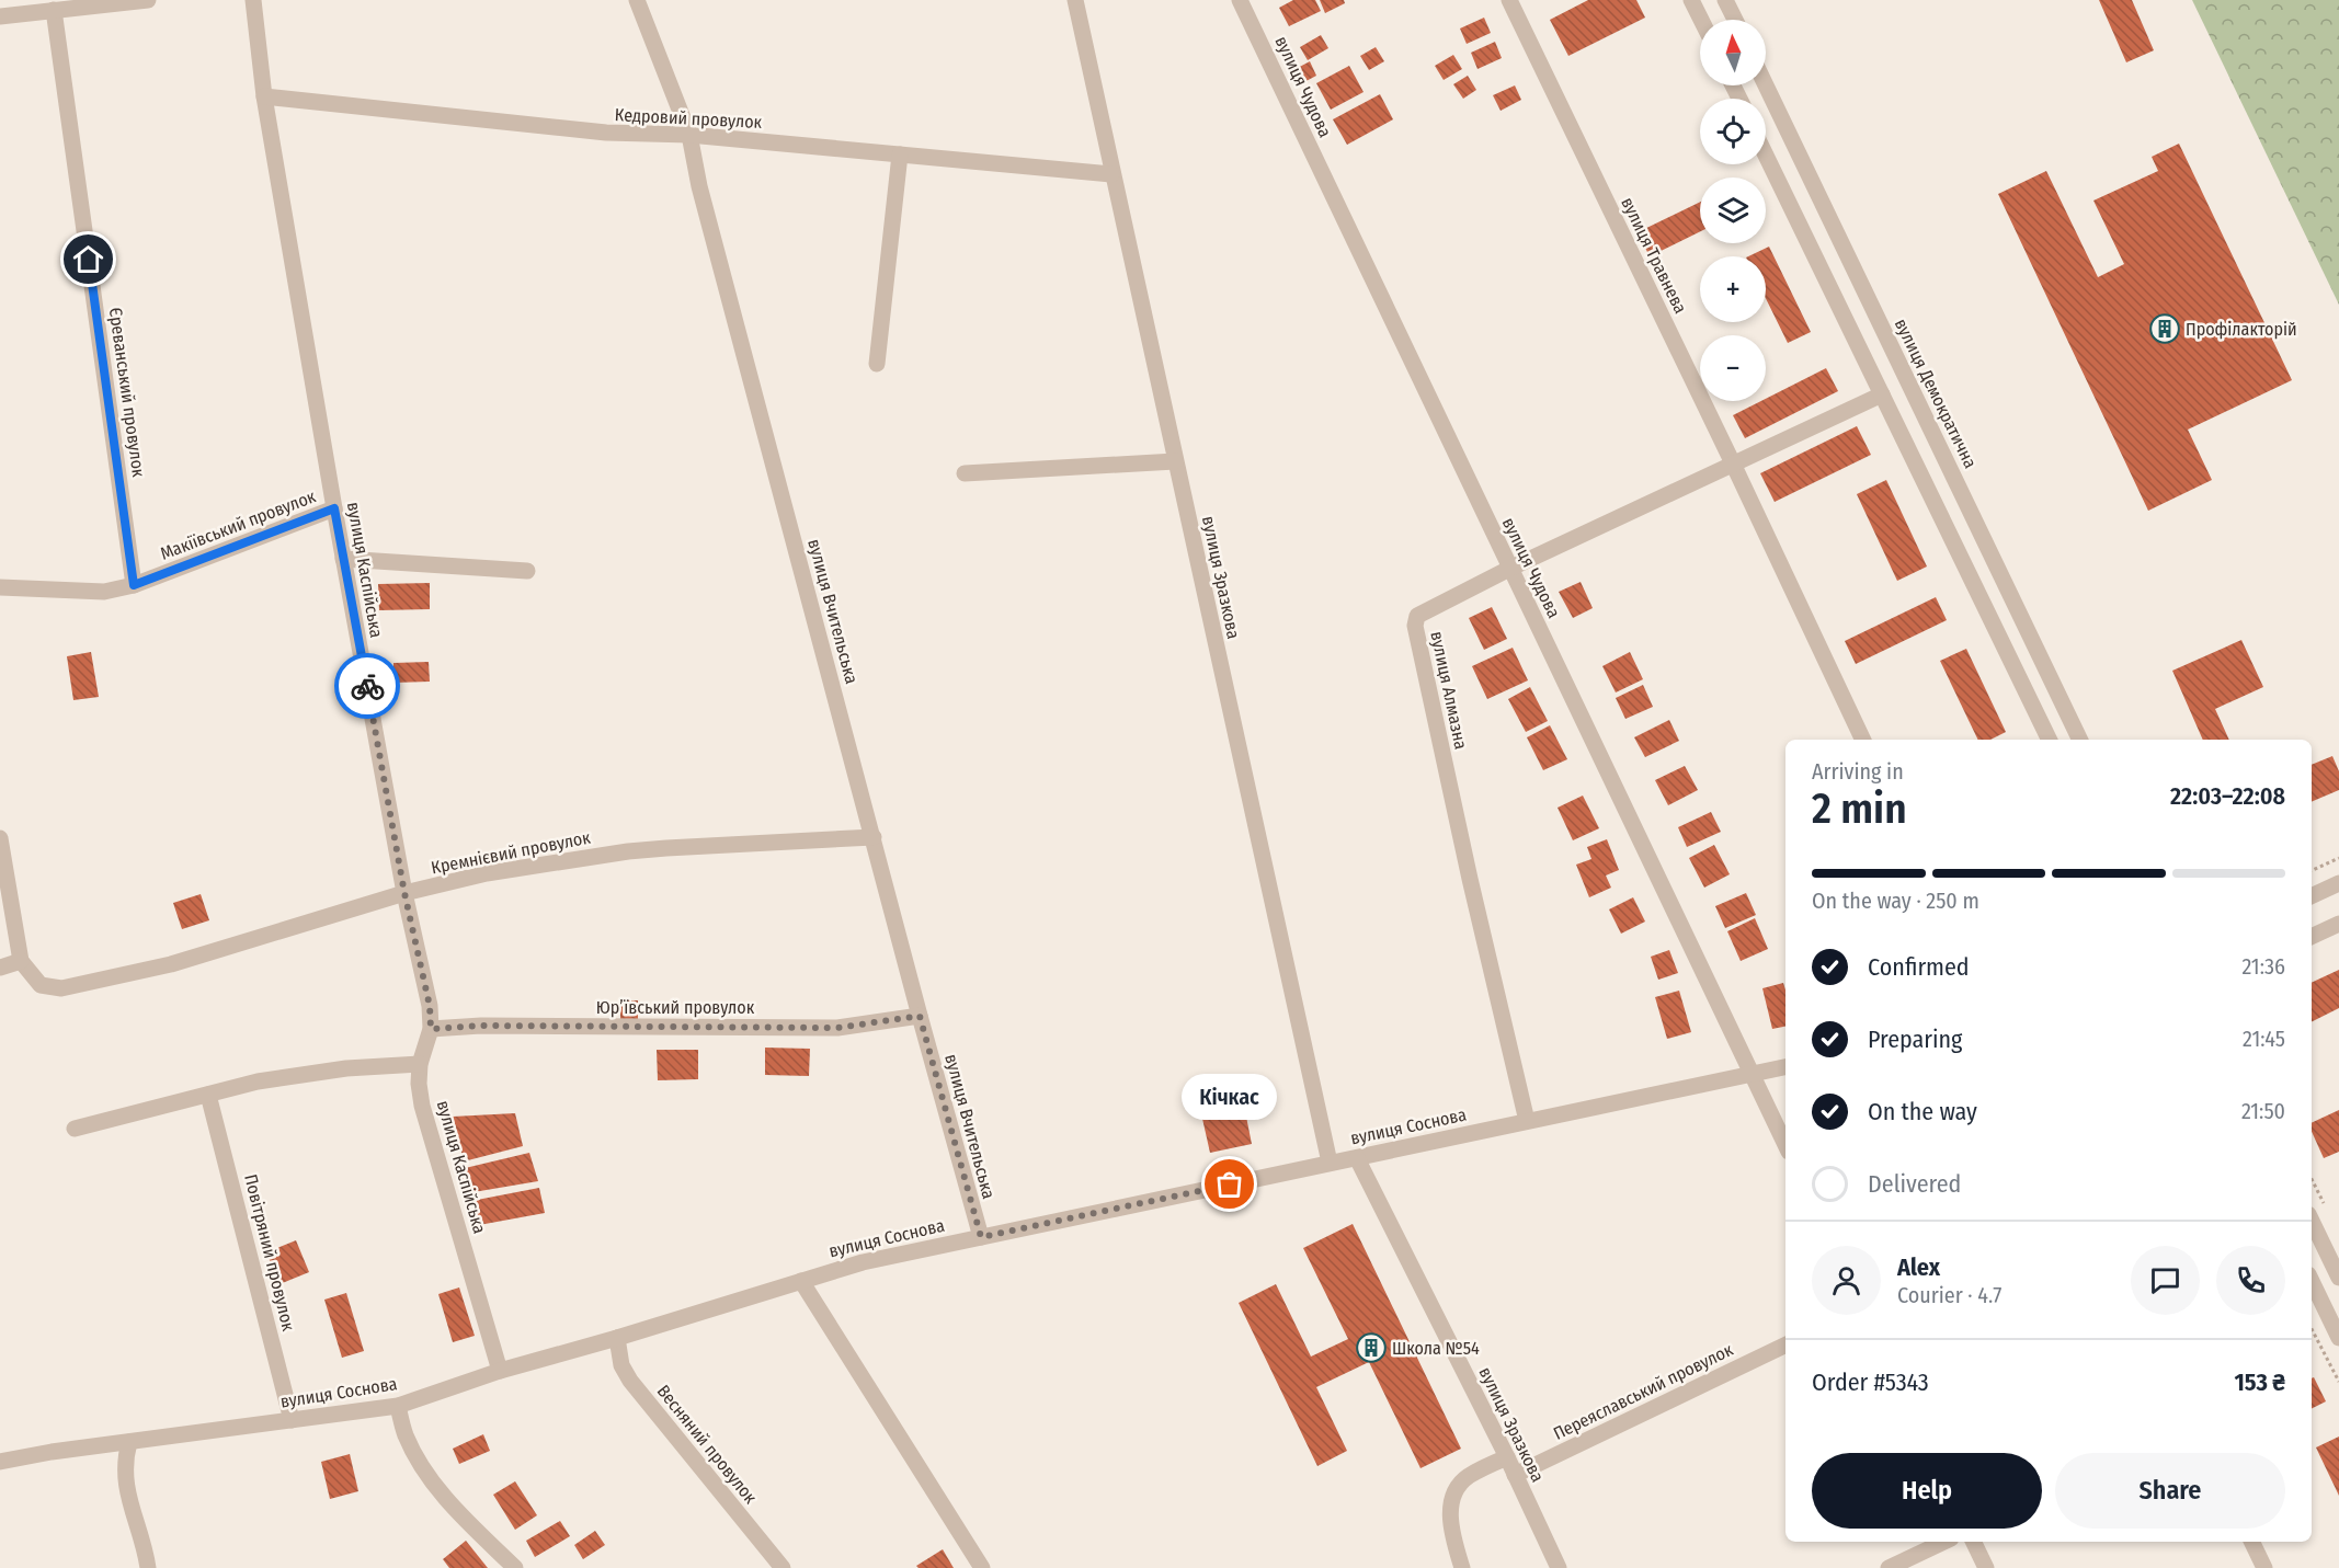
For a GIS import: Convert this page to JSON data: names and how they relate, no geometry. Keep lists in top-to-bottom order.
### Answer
{
  "streets": {
    "street": [
      "вулиця Чудова",
      "Кедровий провулок",
      "вулиця Травнева",
      "Єреванський провулок",
      "вулиця Демократична",
      "Макіївський провулок",
      "вулиця Каспійська",
      "вулиця Зразкова",
      "вулиця Вчительська",
      "вулиця Алмазна",
      "Кремнієвий провулок",
      "Юр’ївський провулок",
      "вулиця Соснова",
      "Повітряний провулок",
      "Переяславський провулок",
      "Весняний провулок"
    ]
  },
  "crossings": [
    ["вулиця Чудова", "вулиця Алмазна"],
    ["вулиця Чудова", "вулиця Соснова"],
    ["Кедровий провулок", "вулиця Каспійська"],
    ["Кедровий провулок", "вулиця Зразкова"],
    ["Кедровий провулок", "вулиця Вчительська"],
    ["вулиця Травнева", "вулиця Алмазна"],
    ["Єреванський провулок", "Макіївський провулок"],
    ["Макіївський провулок", "вулиця Каспійська"],
    ["вулиця Каспійська", "Кремнієвий провулок"],
    ["вулиця Каспійська", "Юр’ївський провулок"],
    ["вулиця Каспійська", "вулиця Соснова"],
    ["вулиця Зразкова", "вулиця Соснова"],
    ["вулиця Зразкова", "Переяславський провулок"],
    ["вулиця Вчительська", "Кремнієвий провулок"],
    ["вулиця Вчительська", "Юр’ївський провулок"],
    ["вулиця Вчительська", "вулиця Соснова"],
    ["вулиця Алмазна", "вулиця Соснова"],
    ["вулиця Соснова", "Повітряний провулок"],
    ["вулиця Соснова", "Весняний провулок"]
  ],
  "places": {
    "building": ["Профілакторій", "Школа №54"],
    "other": ["Кічкас"]
  },
  "north": "top",
  "page": {
    "map_buttons": ["+", "−"],
    "heading": ["2 min", "Arriving in", "22:03–22:08"],
    "panel": [
      "Alex",
      "Courier · 4.7",
      "Order #5343",
      "153 ₴"
    ],
    "bar": "On the way · 250 m",
    "list": [
      ["Confirmed", "21:36"],
      ["Preparing", "21:45"],
      ["On the way", "21:50"],
      "Delivered"
    ],
    "bubble": "Кічкас",
    "buttons": ["Help", "Share"]
  }
}
